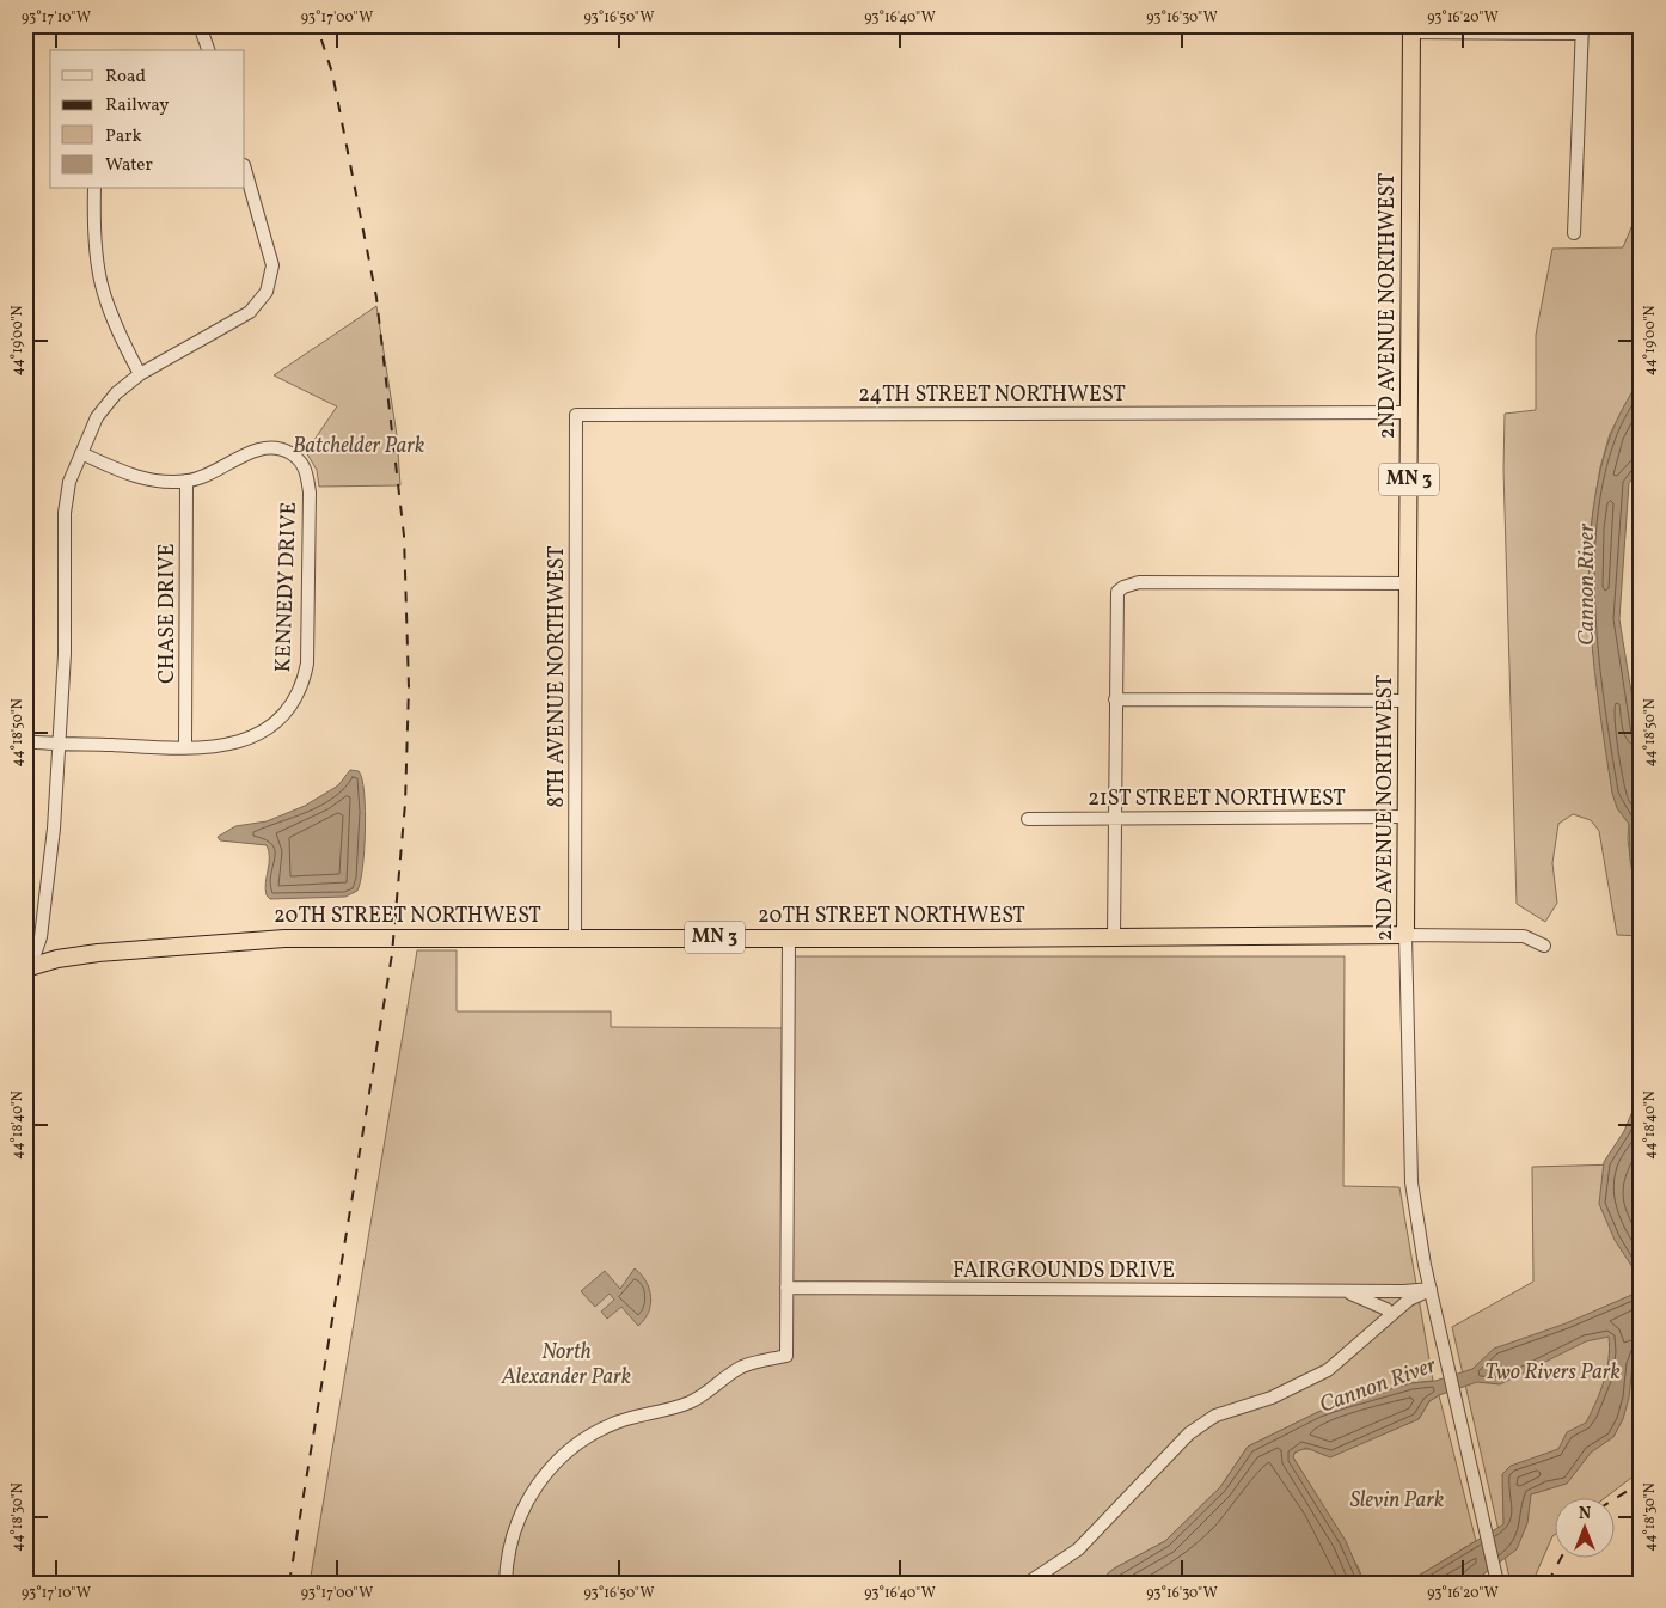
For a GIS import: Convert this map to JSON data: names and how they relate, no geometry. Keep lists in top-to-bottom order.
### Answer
{
  "streets": {
    "highway": ["2ND AVENUE NORTHWEST", "MN 3", "20TH STREET NORTHWEST"],
    "street": [
      "24TH STREET NORTHWEST",
      "KENNEDY DRIVE",
      "CHASE DRIVE",
      "8TH AVENUE NORTHWEST",
      "21ST STREET NORTHWEST",
      "FAIRGROUNDS DRIVE"
    ]
  },
  "crossings": [
    ["2ND AVENUE NORTHWEST", "24TH STREET NORTHWEST"],
    ["2ND AVENUE NORTHWEST", "21ST STREET NORTHWEST"],
    ["2ND AVENUE NORTHWEST", "20TH STREET NORTHWEST"],
    ["2ND AVENUE NORTHWEST", "FAIRGROUNDS DRIVE"],
    ["24TH STREET NORTHWEST", "8TH AVENUE NORTHWEST"],
    ["KENNEDY DRIVE", "CHASE DRIVE"],
    ["8TH AVENUE NORTHWEST", "20TH STREET NORTHWEST"]
  ],
  "water": ["Cannon River"],
  "parks": [
    "Batchelder Park",
    "North Alexander Park",
    "Two Rivers Park",
    "Slevin Park"
  ],
  "legend": [
    "Road",
    "Railway",
    "Park",
    "Water"
  ],
  "north": "top",
  "coordinates": [
    "93°17'10\"W",
    "93°17'00\"W",
    "93°16'50\"W",
    "93°16'40\"W",
    "93°16'30\"W",
    "93°16'20\"W",
    "44°19'00\"N",
    "44°18'50\"N",
    "44°18'40\"N",
    "44°18'30\"N"
  ]
}
